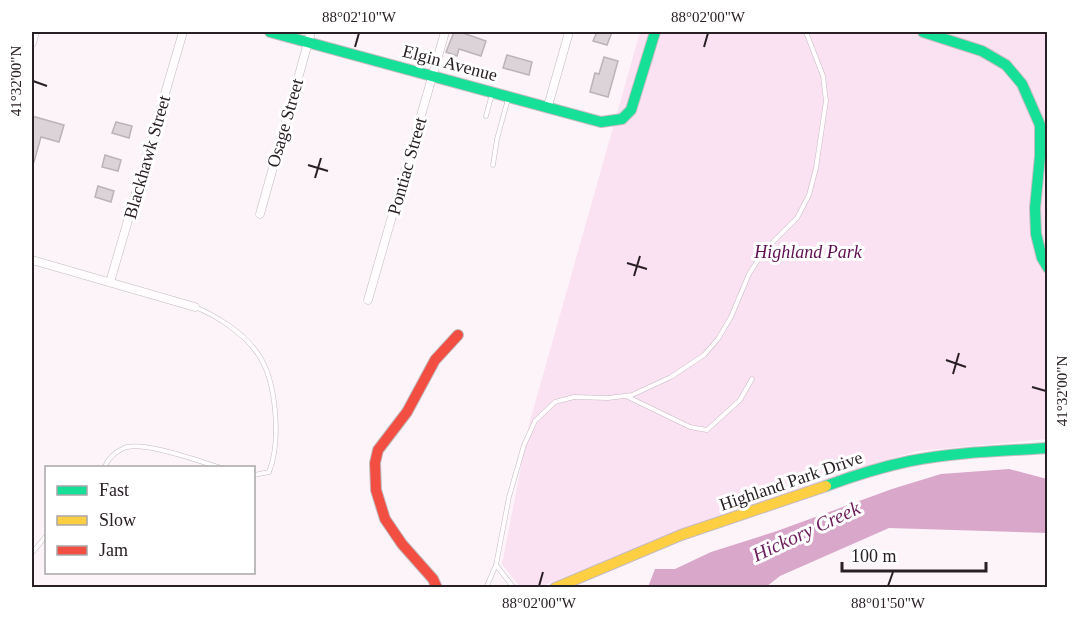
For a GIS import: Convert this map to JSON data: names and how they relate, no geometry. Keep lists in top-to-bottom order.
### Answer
{
  "streets": {
    "street": [
      "Elgin Avenue",
      "Osage Street",
      "Blackhawk Street",
      "Pontiac Street",
      "Highland Park Drive"
    ]
  },
  "crossings": [
    ["Elgin Avenue", "Osage Street"],
    ["Elgin Avenue", "Pontiac Street"]
  ],
  "water": ["Hickory Creek"],
  "parks": ["Highland Park"],
  "legend": ["Fast", "Slow", "Jam"],
  "scale_bar": "100 m",
  "coordinates": [
    "88°02'10\"W",
    "88°02'00\"W",
    "41°32'00\"N",
    "88°01'50\"W"
  ]
}
